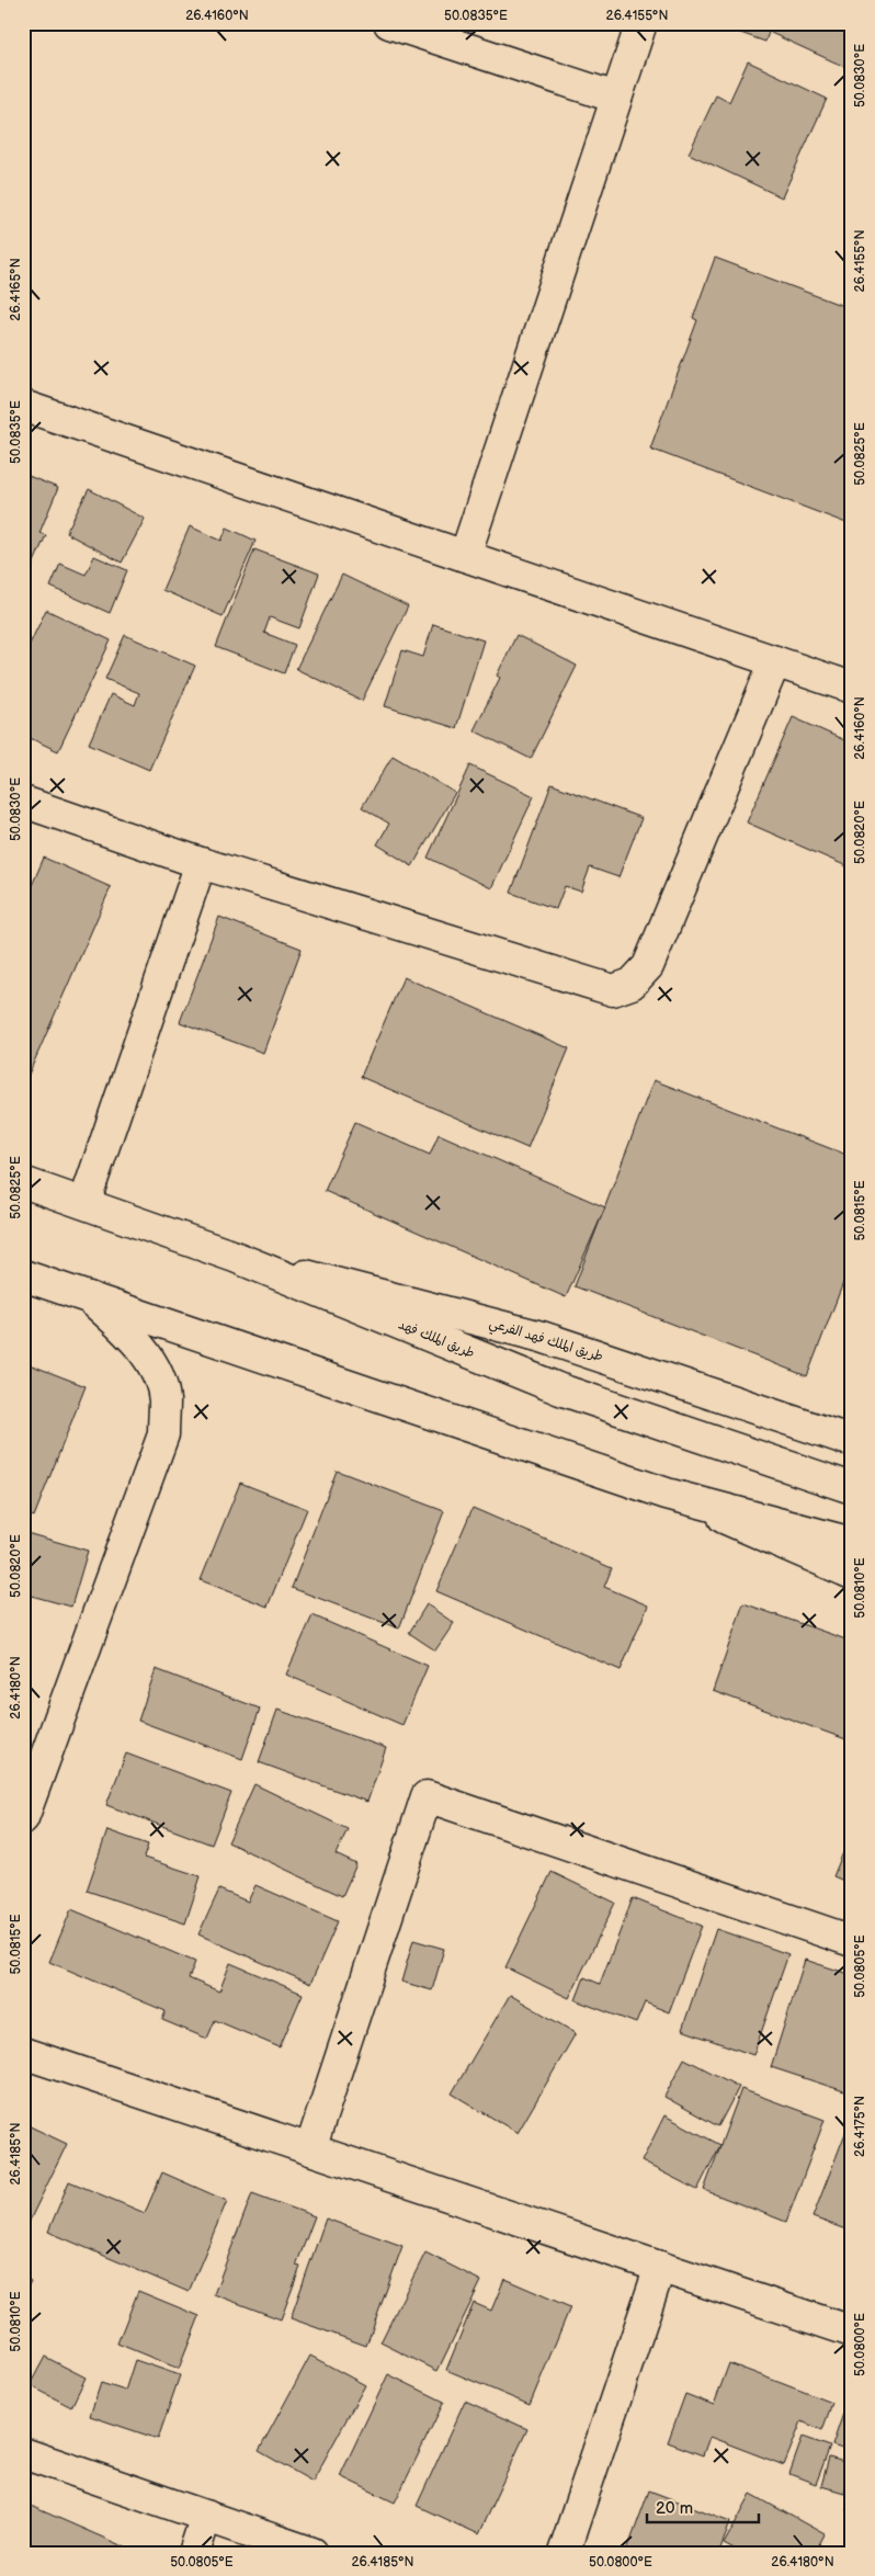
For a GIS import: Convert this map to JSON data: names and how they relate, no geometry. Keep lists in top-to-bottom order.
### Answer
{
  "streets": {
    "main road": ["طريق الملك فهد", "طريق الملك فهد الفرعي"]
  },
  "crossings": [
    ["طريق الملك فهد", "طريق الملك فهد الفرعي"]
  ],
  "scale_bar": "20 m",
  "coordinates": [
    "26.4160°N",
    "50.0835°E",
    "26.4155°N",
    "50.0830°E",
    "26.4165°N",
    "50.0825°E",
    "50.0820°E",
    "50.0815°E",
    "50.0810°E",
    "26.4180°N",
    "50.0805°E",
    "26.4175°N",
    "26.4185°N",
    "50.0800°E"
  ]
}
